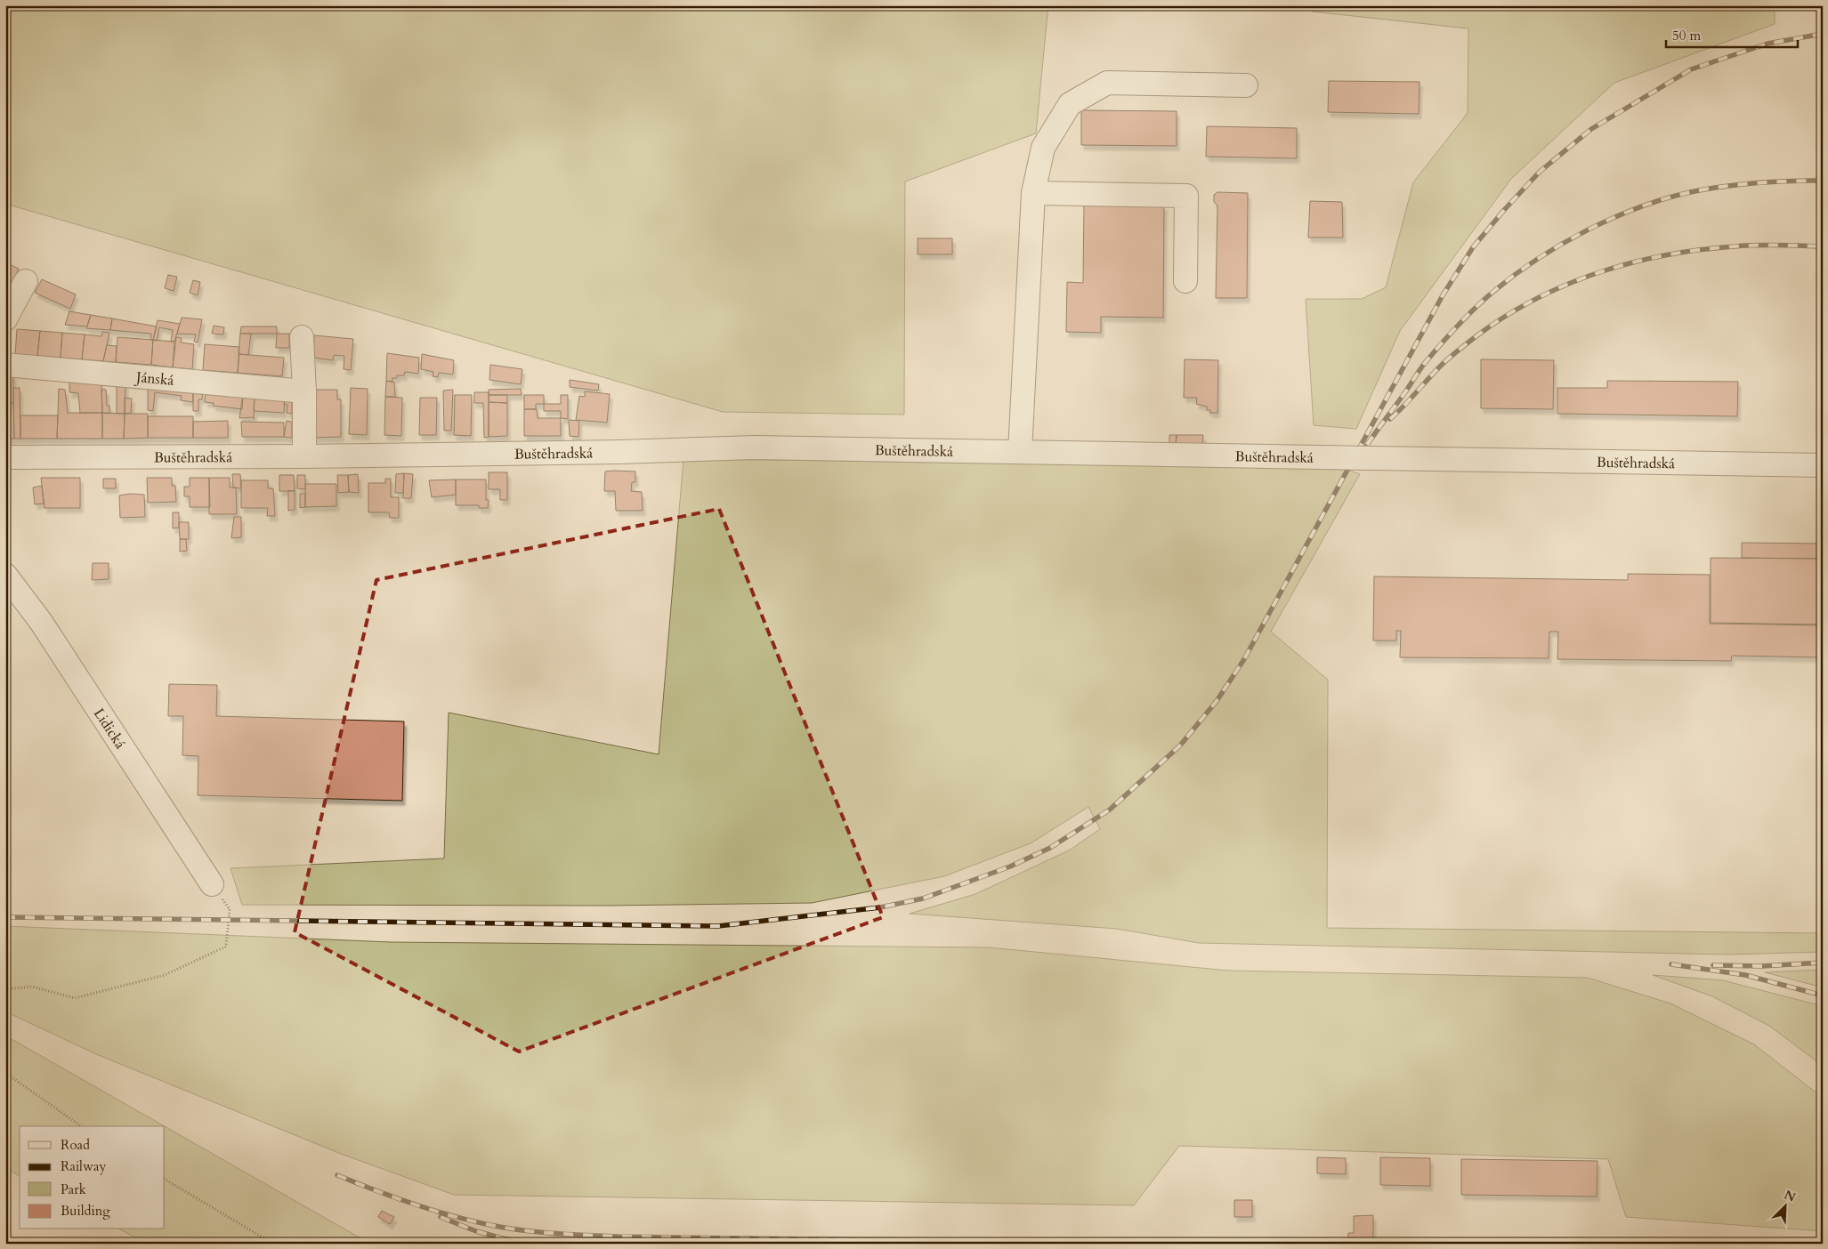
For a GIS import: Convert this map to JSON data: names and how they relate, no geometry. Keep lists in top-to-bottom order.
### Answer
{
  "streets": {
    "street": ["Jánská", "Buštěhradská", "Lidická"]
  },
  "legend": [
    "Road",
    "Railway",
    "Park",
    "Building"
  ],
  "scale_bar": "50 m",
  "north": "top right"
}
